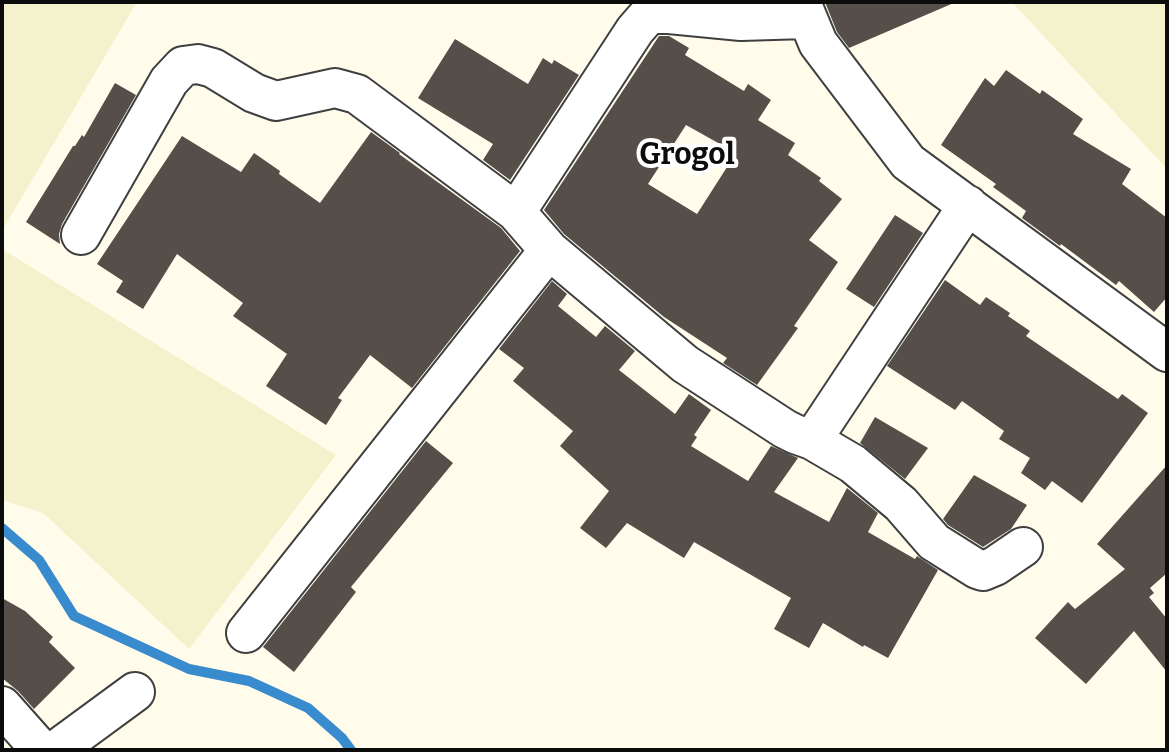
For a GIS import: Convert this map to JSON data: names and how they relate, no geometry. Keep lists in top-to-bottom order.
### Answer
{
  "districts": ["Grogol"]
}
